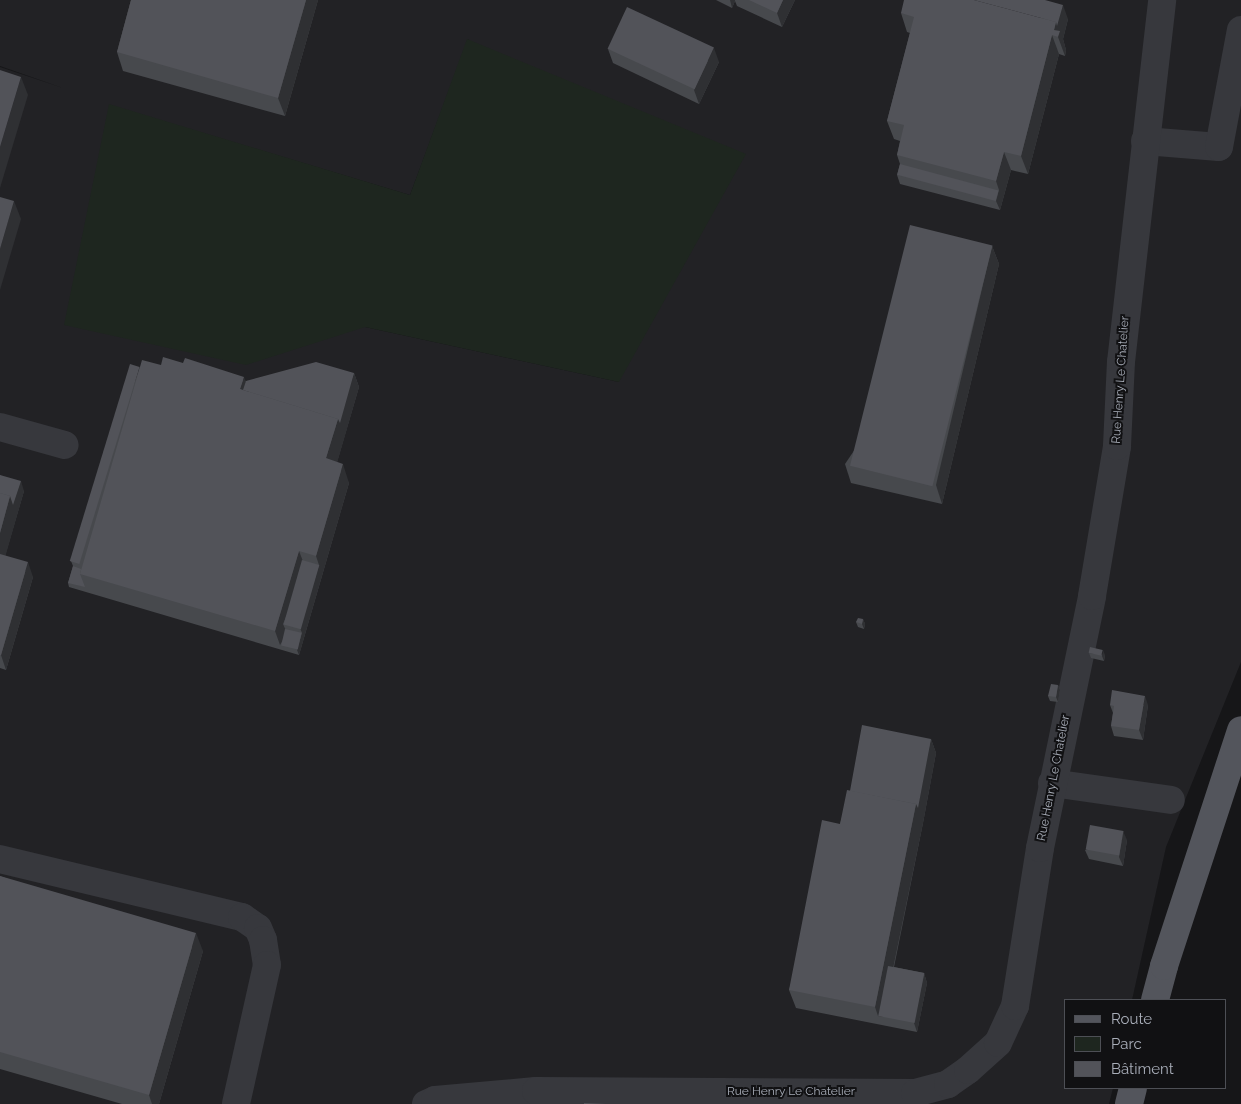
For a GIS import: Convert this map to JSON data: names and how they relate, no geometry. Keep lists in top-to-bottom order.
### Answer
{
  "streets": {
    "street": ["Rue Henry Le Chatelier"]
  },
  "legend": ["Route", "Parc", "Bâtiment"]
}
